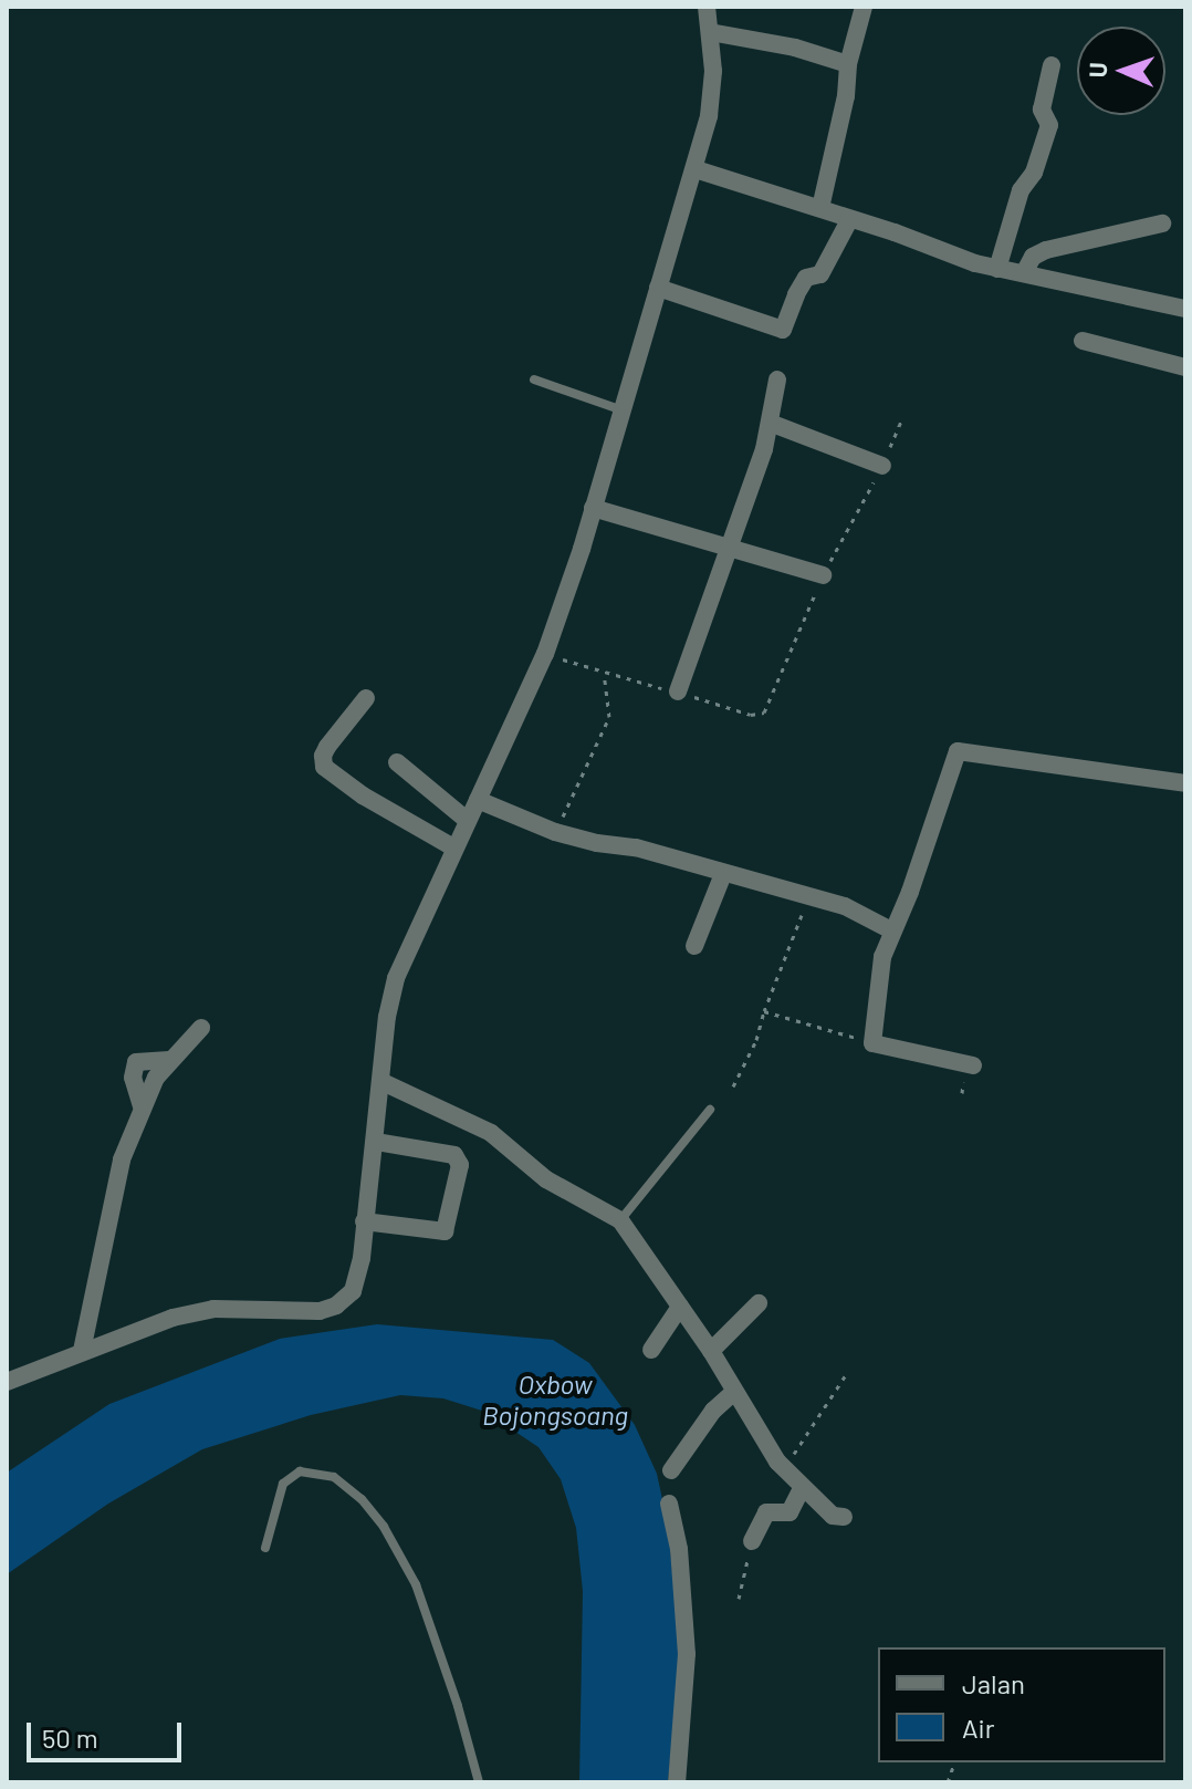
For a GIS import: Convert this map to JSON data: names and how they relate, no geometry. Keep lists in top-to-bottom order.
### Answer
{
  "water": ["Oxbow Bojongsoang"],
  "legend": ["Jalan", "Air"],
  "scale_bar": "50 m",
  "north": "left"
}
